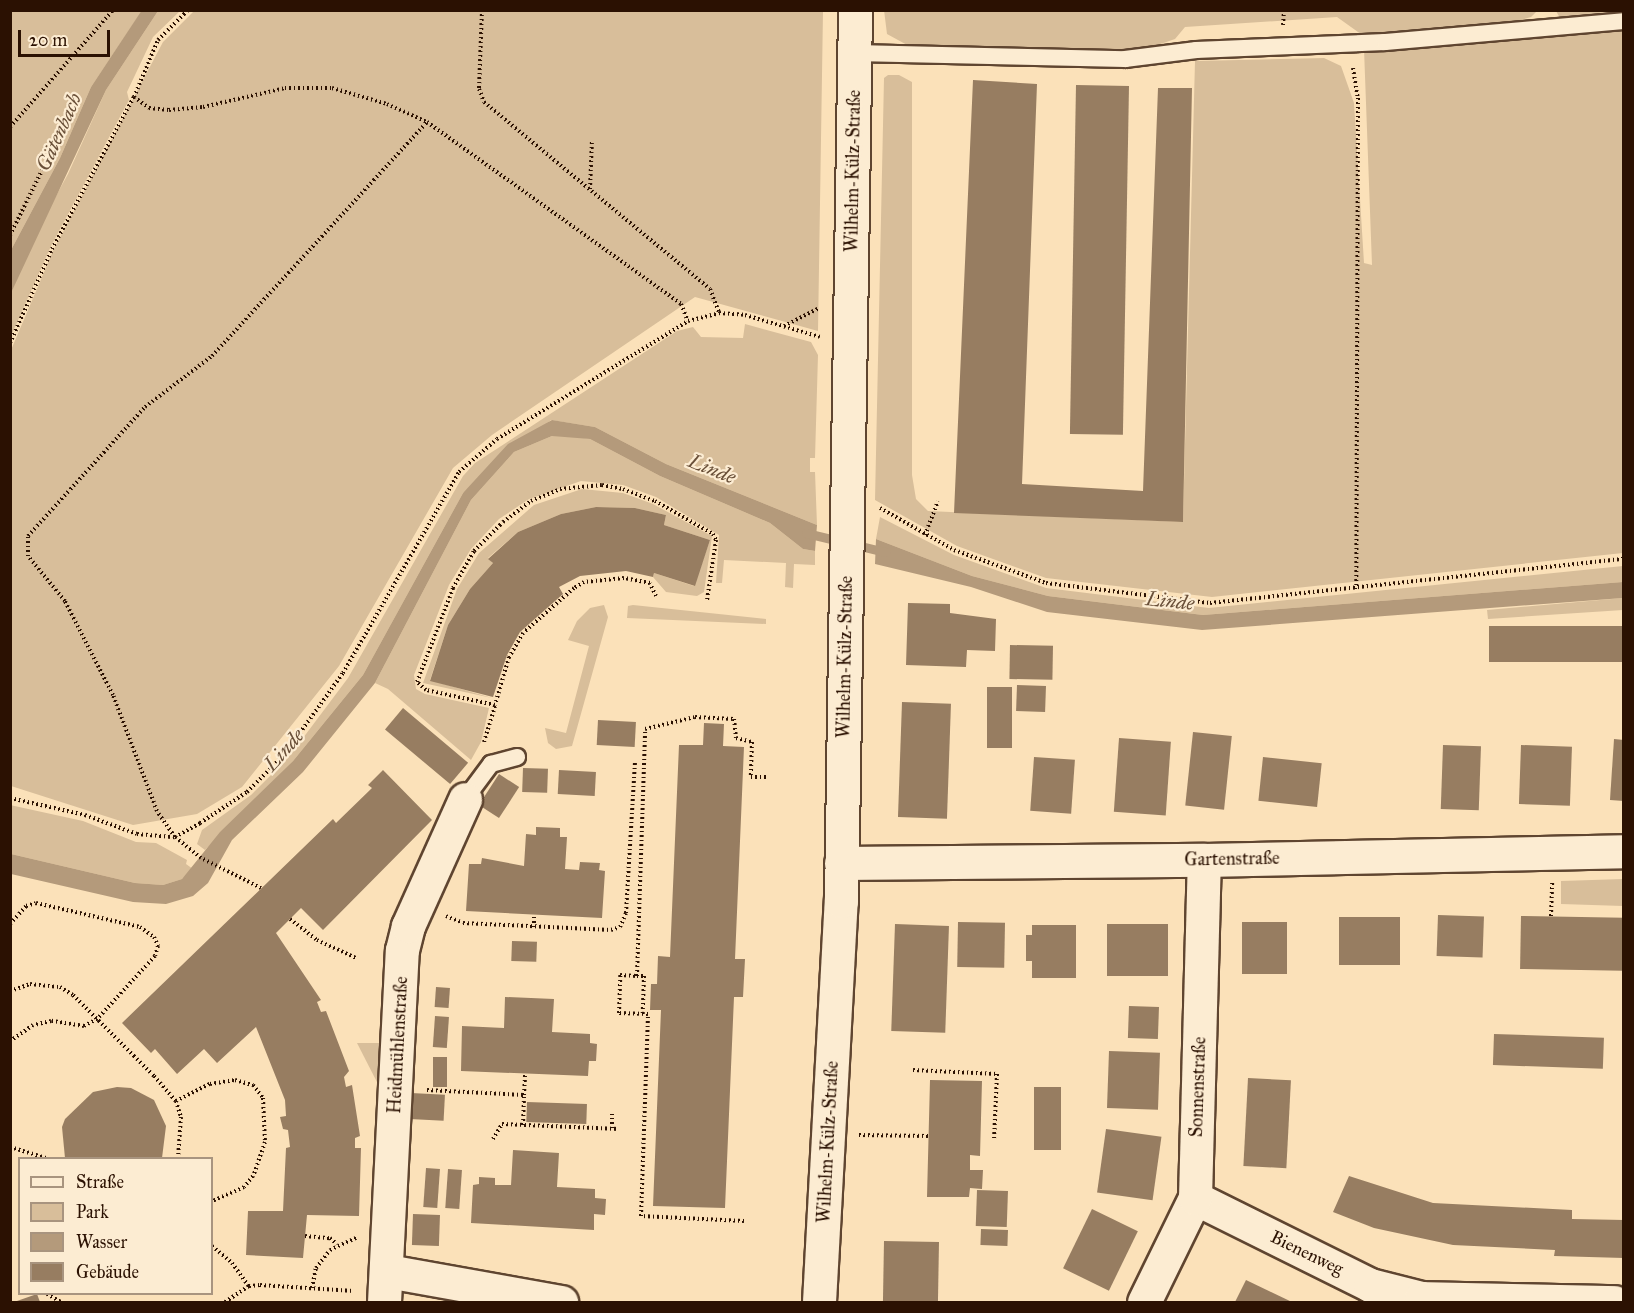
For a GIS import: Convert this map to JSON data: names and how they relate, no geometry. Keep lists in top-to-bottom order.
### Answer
{
  "streets": {
    "street": [
      "Wilhelm-Külz-Straße",
      "Gartenstraße",
      "Heidmühlenstraße",
      "Sonnenstraße",
      "Bienenweg"
    ]
  },
  "crossings": [
    ["Wilhelm-Külz-Straße", "Gartenstraße"],
    ["Gartenstraße", "Sonnenstraße"],
    ["Sonnenstraße", "Bienenweg"]
  ],
  "water": ["Gätenbach", "Linde"],
  "legend": [
    "Straße",
    "Park",
    "Wasser",
    "Gebäude"
  ],
  "scale_bar": "20 m"
}
